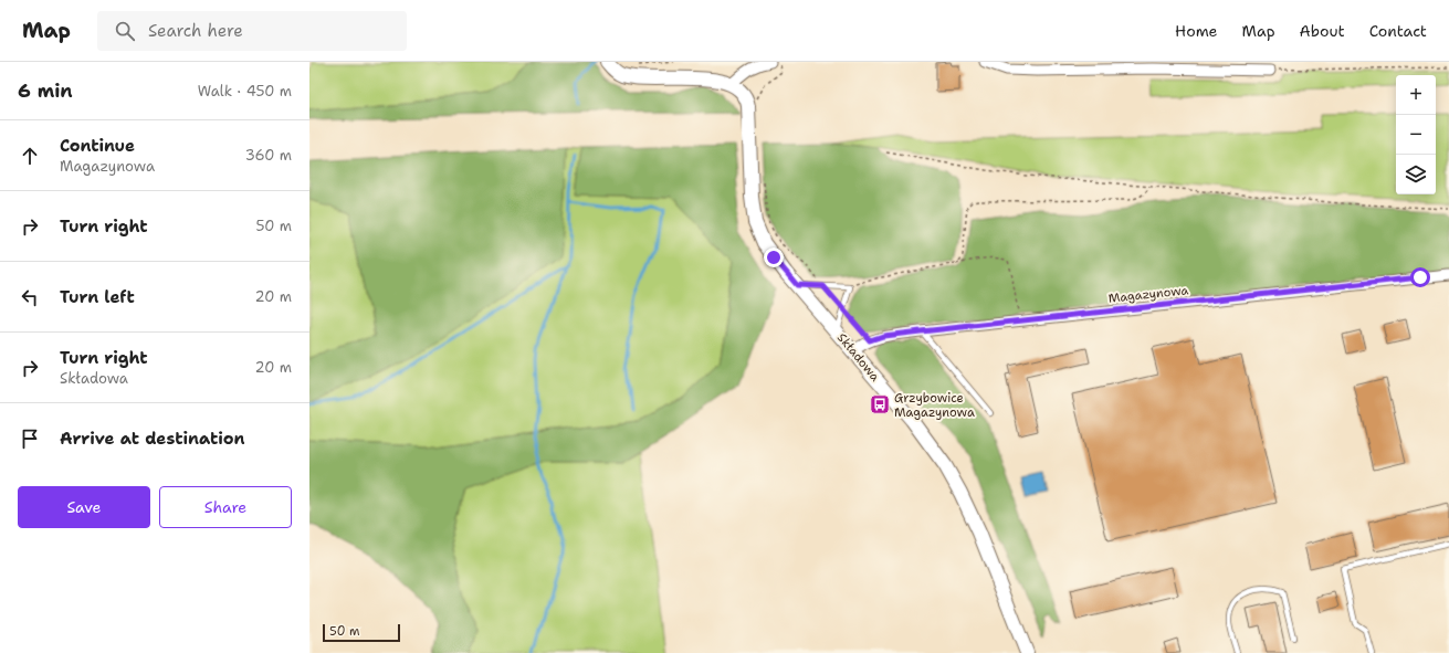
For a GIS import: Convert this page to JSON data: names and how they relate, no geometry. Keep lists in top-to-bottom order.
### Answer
{
  "streets": {
    "main road": ["Składowa"],
    "street": ["Magazynowa"]
  },
  "crossings": [
    ["Magazynowa", "Składowa"]
  ],
  "places": {
    "bus stop": ["Grzybowice Magazynowa"]
  },
  "scale_bar": "50 m",
  "page": {
    "header": "Map",
    "search": "Search here",
    "nav": [
      "Home",
      "Map",
      "About",
      "Contact"
    ],
    "heading": ["6 min", "Walk · 450 m"],
    "map_buttons": ["+", "−"],
    "list": [
      ["Continue", "Magazynowa", "360 m"],
      ["Turn right", "50 m"],
      ["Turn left", "20 m"],
      ["Turn right", "Składowa", "20 m"],
      "Arrive at destination"
    ],
    "buttons": ["Save", "Share"],
    "scale": "50 m"
  }
}
